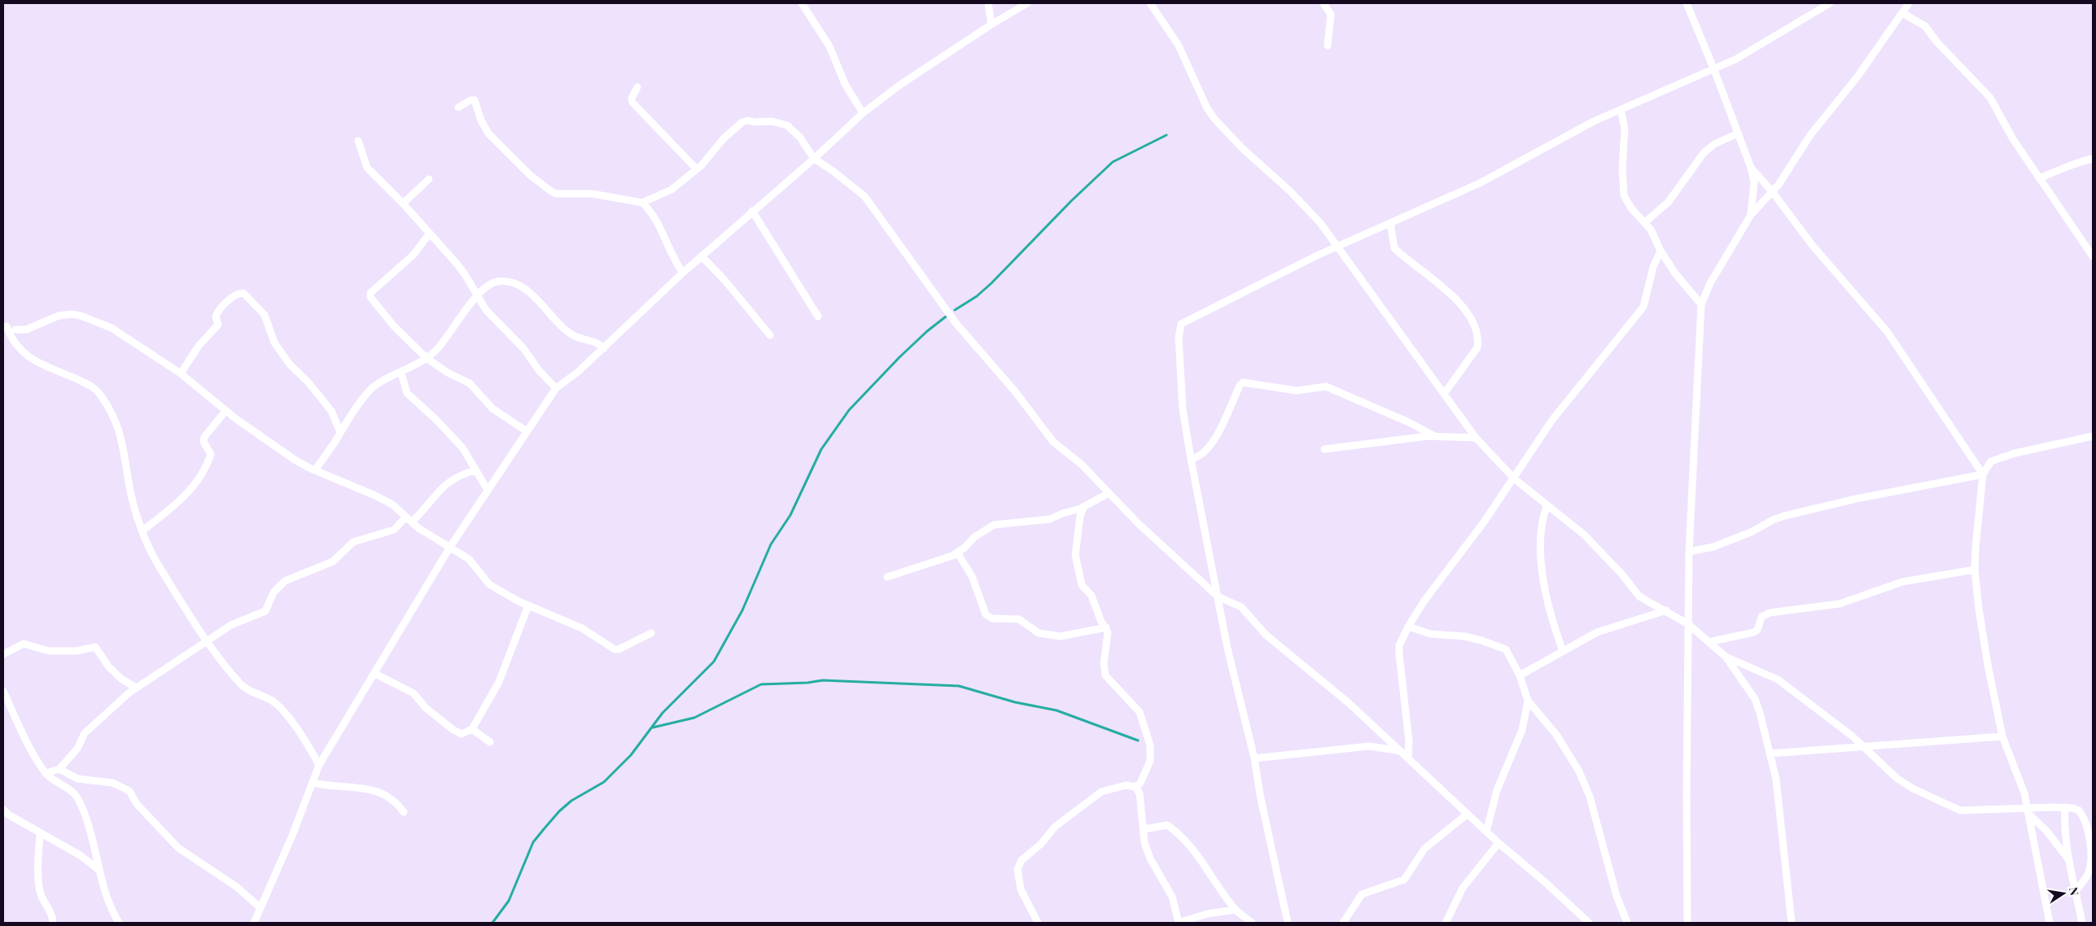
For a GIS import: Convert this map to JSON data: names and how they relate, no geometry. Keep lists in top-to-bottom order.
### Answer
{
  "north": "right"
}
